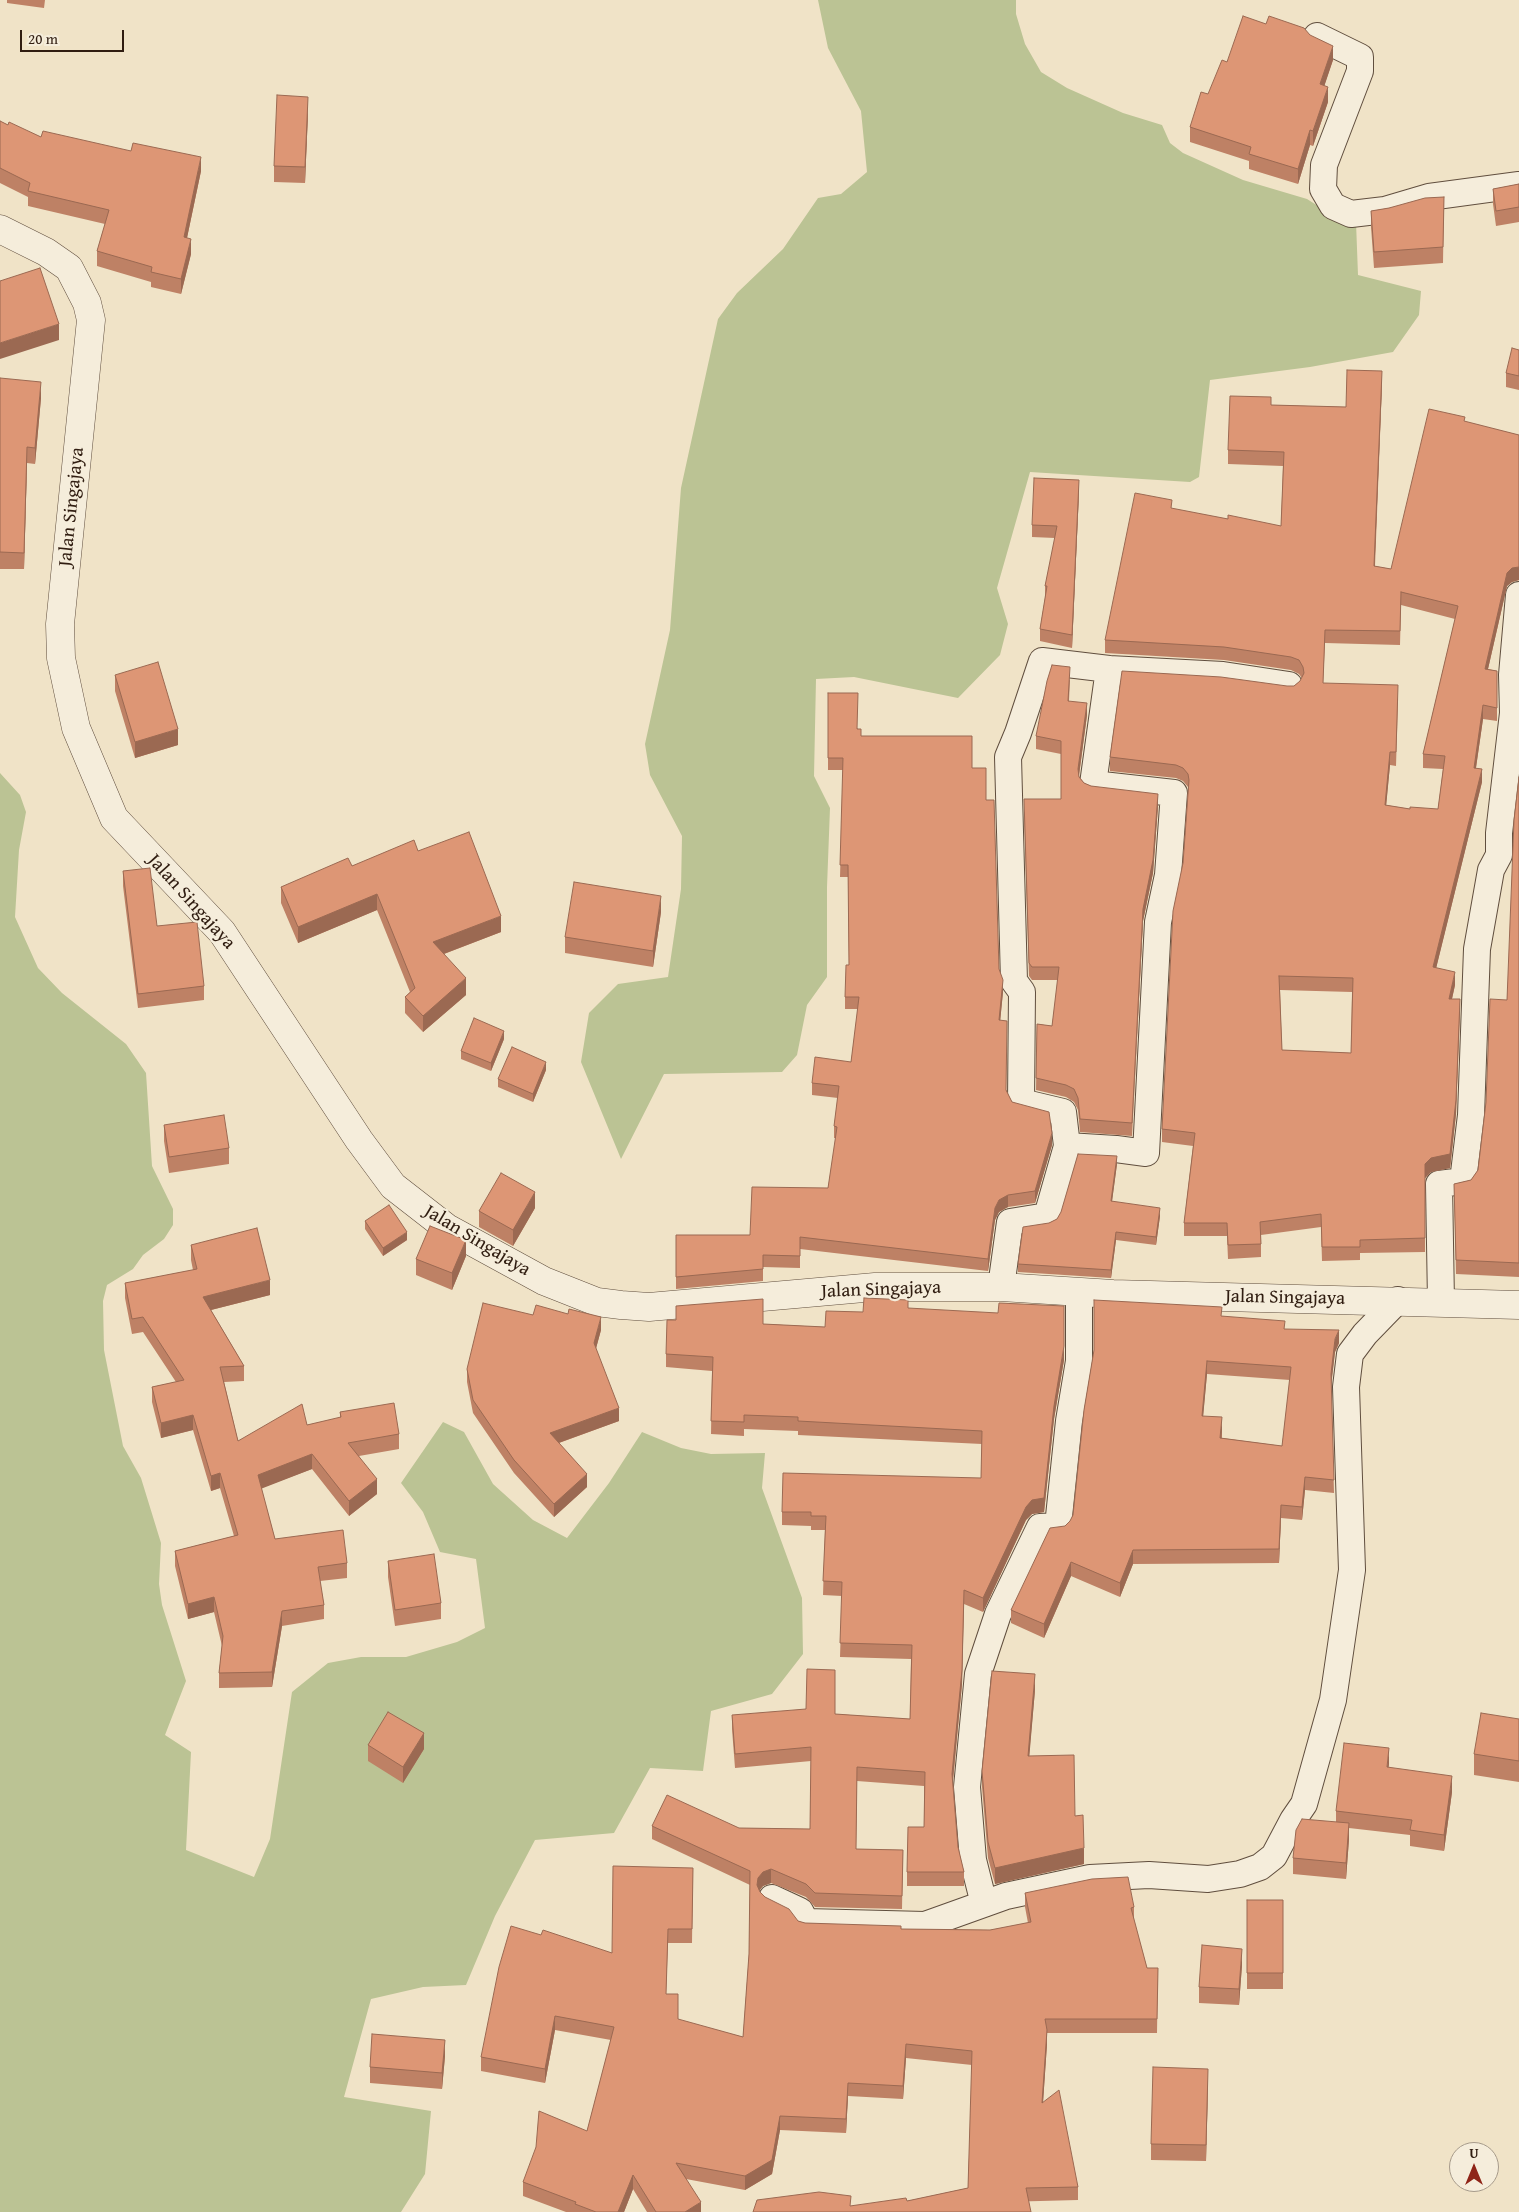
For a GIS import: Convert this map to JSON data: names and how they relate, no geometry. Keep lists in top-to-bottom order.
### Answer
{
  "streets": {
    "street": ["Jalan Singajaya"]
  },
  "scale_bar": "20 m",
  "north": "top"
}
